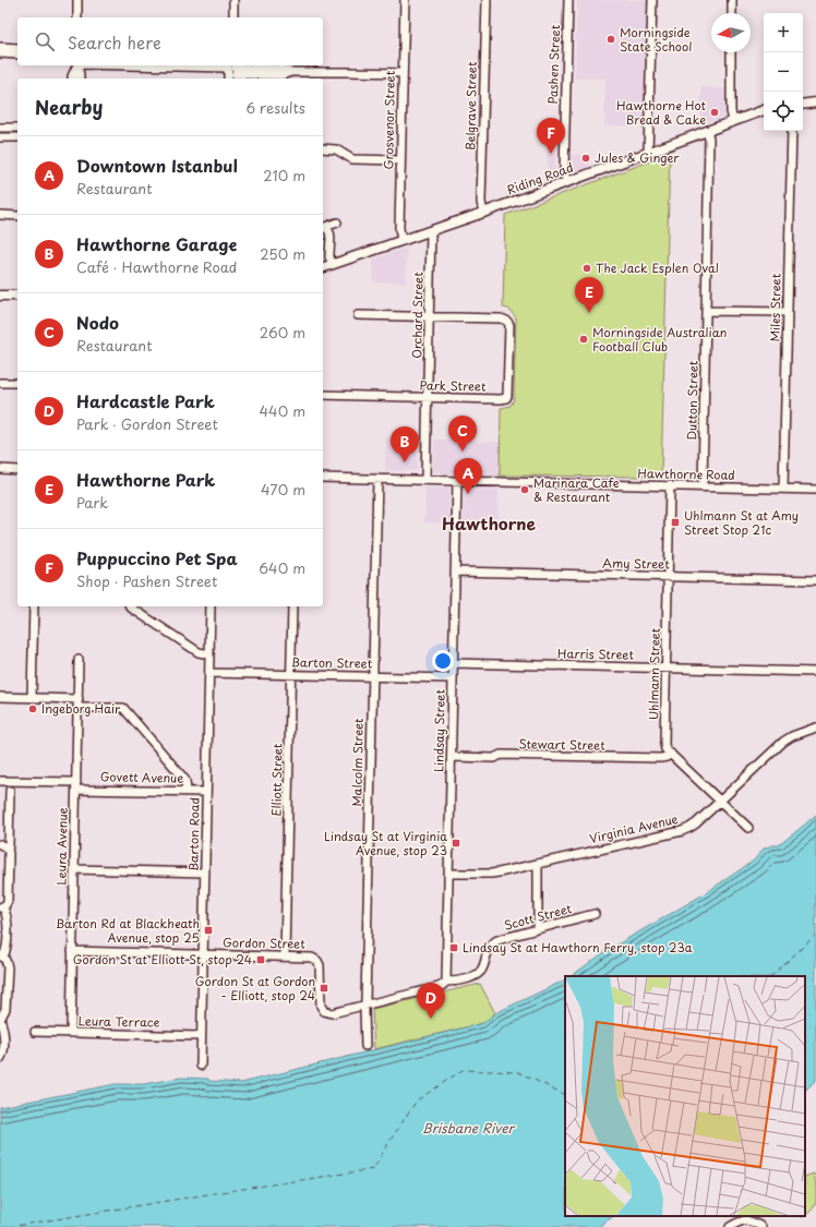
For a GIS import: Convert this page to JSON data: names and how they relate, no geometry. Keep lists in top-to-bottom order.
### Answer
{
  "streets": {
    "main road": ["Riding Road"],
    "street": [
      "Pashen Street",
      "Belgrave Street",
      "Grosvenor Street",
      "Miles Street",
      "Orchard Street",
      "Park Street",
      "Dutton Street",
      "Hawthorne Road",
      "Amy Street",
      "Harris Street",
      "Barton Street",
      "Uhlmann Street",
      "Lindsay Street",
      "Stewart Street",
      "Malcolm Street",
      "Govett Avenue",
      "Elliott Street",
      "Virginia Avenue",
      "Barton Road",
      "Leura Avenue",
      "Scott Street",
      "Gordon Street",
      "Leura Terrace"
    ]
  },
  "crossings": [
    ["Pashen Street", "Riding Road"],
    ["Belgrave Street", "Riding Road"],
    ["Grosvenor Street", "Riding Road"],
    ["Riding Road", "Orchard Street"],
    ["Riding Road", "Dutton Street"],
    ["Miles Street", "Hawthorne Road"],
    ["Orchard Street", "Park Street"],
    ["Orchard Street", "Hawthorne Road"],
    ["Dutton Street", "Hawthorne Road"],
    ["Hawthorne Road", "Uhlmann Street"],
    ["Hawthorne Road", "Lindsay Street"],
    ["Hawthorne Road", "Malcolm Street"],
    ["Amy Street", "Uhlmann Street"],
    ["Amy Street", "Lindsay Street"],
    ["Harris Street", "Uhlmann Street"],
    ["Harris Street", "Lindsay Street"],
    ["Barton Street", "Lindsay Street"],
    ["Barton Street", "Malcolm Street"],
    ["Barton Street", "Elliott Street"],
    ["Barton Street", "Barton Road"],
    ["Uhlmann Street", "Stewart Street"],
    ["Uhlmann Street", "Virginia Avenue"],
    ["Lindsay Street", "Stewart Street"],
    ["Lindsay Street", "Virginia Avenue"],
    ["Lindsay Street", "Gordon Street"],
    ["Malcolm Street", "Gordon Street"],
    ["Govett Avenue", "Barton Road"],
    ["Govett Avenue", "Leura Avenue"],
    ["Elliott Street", "Gordon Street"],
    ["Barton Road", "Gordon Street"],
    ["Barton Road", "Leura Terrace"],
    ["Leura Avenue", "Gordon Street"],
    ["Leura Avenue", "Leura Terrace"],
    ["Scott Street", "Gordon Street"]
  ],
  "districts": ["Hawthorne"],
  "water": ["Brisbane River"],
  "places": {
    "other": [
      "Morningside State School",
      "Hawthorne Hot Bread & Cake",
      "Jules & Ginger",
      "The Jack Esplen Oval",
      "Morningside Australian Football Club",
      "Marinara Cafe & Restaurant",
      "Ingeborg Hair"
    ],
    "transit": [
      "Uhlmann St at Amy Street Stop 21c",
      "Lindsay St at Virginia Avenue, stop 23",
      "Barton Rd at Blackheath Avenue, stop 25",
      "Lindsay St at Hawthorn Ferry, stop 23a",
      "Gordon St at Elliott St, stop 24",
      "Gordon St at Gordon - Elliott, stop 24"
    ]
  },
  "north": "left",
  "page": {
    "map_buttons": ["+", "−"],
    "search": "Search here",
    "heading": ["Nearby", "6 results"],
    "pins": [
      "F",
      "E",
      "C",
      "B",
      "A",
      "D"
    ],
    "list": [
      {
        "mark": "A",
        "name": "Downtown Istanbul",
        "note": "Restaurant",
        "value": "210 m"
      },
      {
        "mark": "B",
        "name": "Hawthorne Garage",
        "note": "Café · Hawthorne Road",
        "value": "250 m"
      },
      {
        "mark": "C",
        "name": "Nodo",
        "note": "Restaurant",
        "value": "260 m"
      },
      {
        "mark": "D",
        "name": "Hardcastle Park",
        "note": "Park · Gordon Street",
        "value": "440 m"
      },
      {
        "mark": "E",
        "name": "Hawthorne Park",
        "note": "Park",
        "value": "470 m"
      },
      {
        "mark": "F",
        "name": "Puppuccino Pet Spa",
        "note": "Shop · Pashen Street",
        "value": "640 m"
      }
    ]
  }
}
